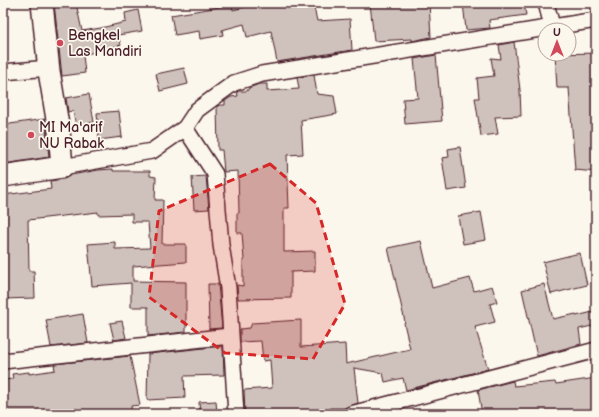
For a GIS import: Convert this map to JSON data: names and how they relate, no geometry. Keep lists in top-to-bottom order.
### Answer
{
  "places": ["Bengkel Las Mandiri", "MI Ma'arif NU Rabak"],
  "north": "top"
}
